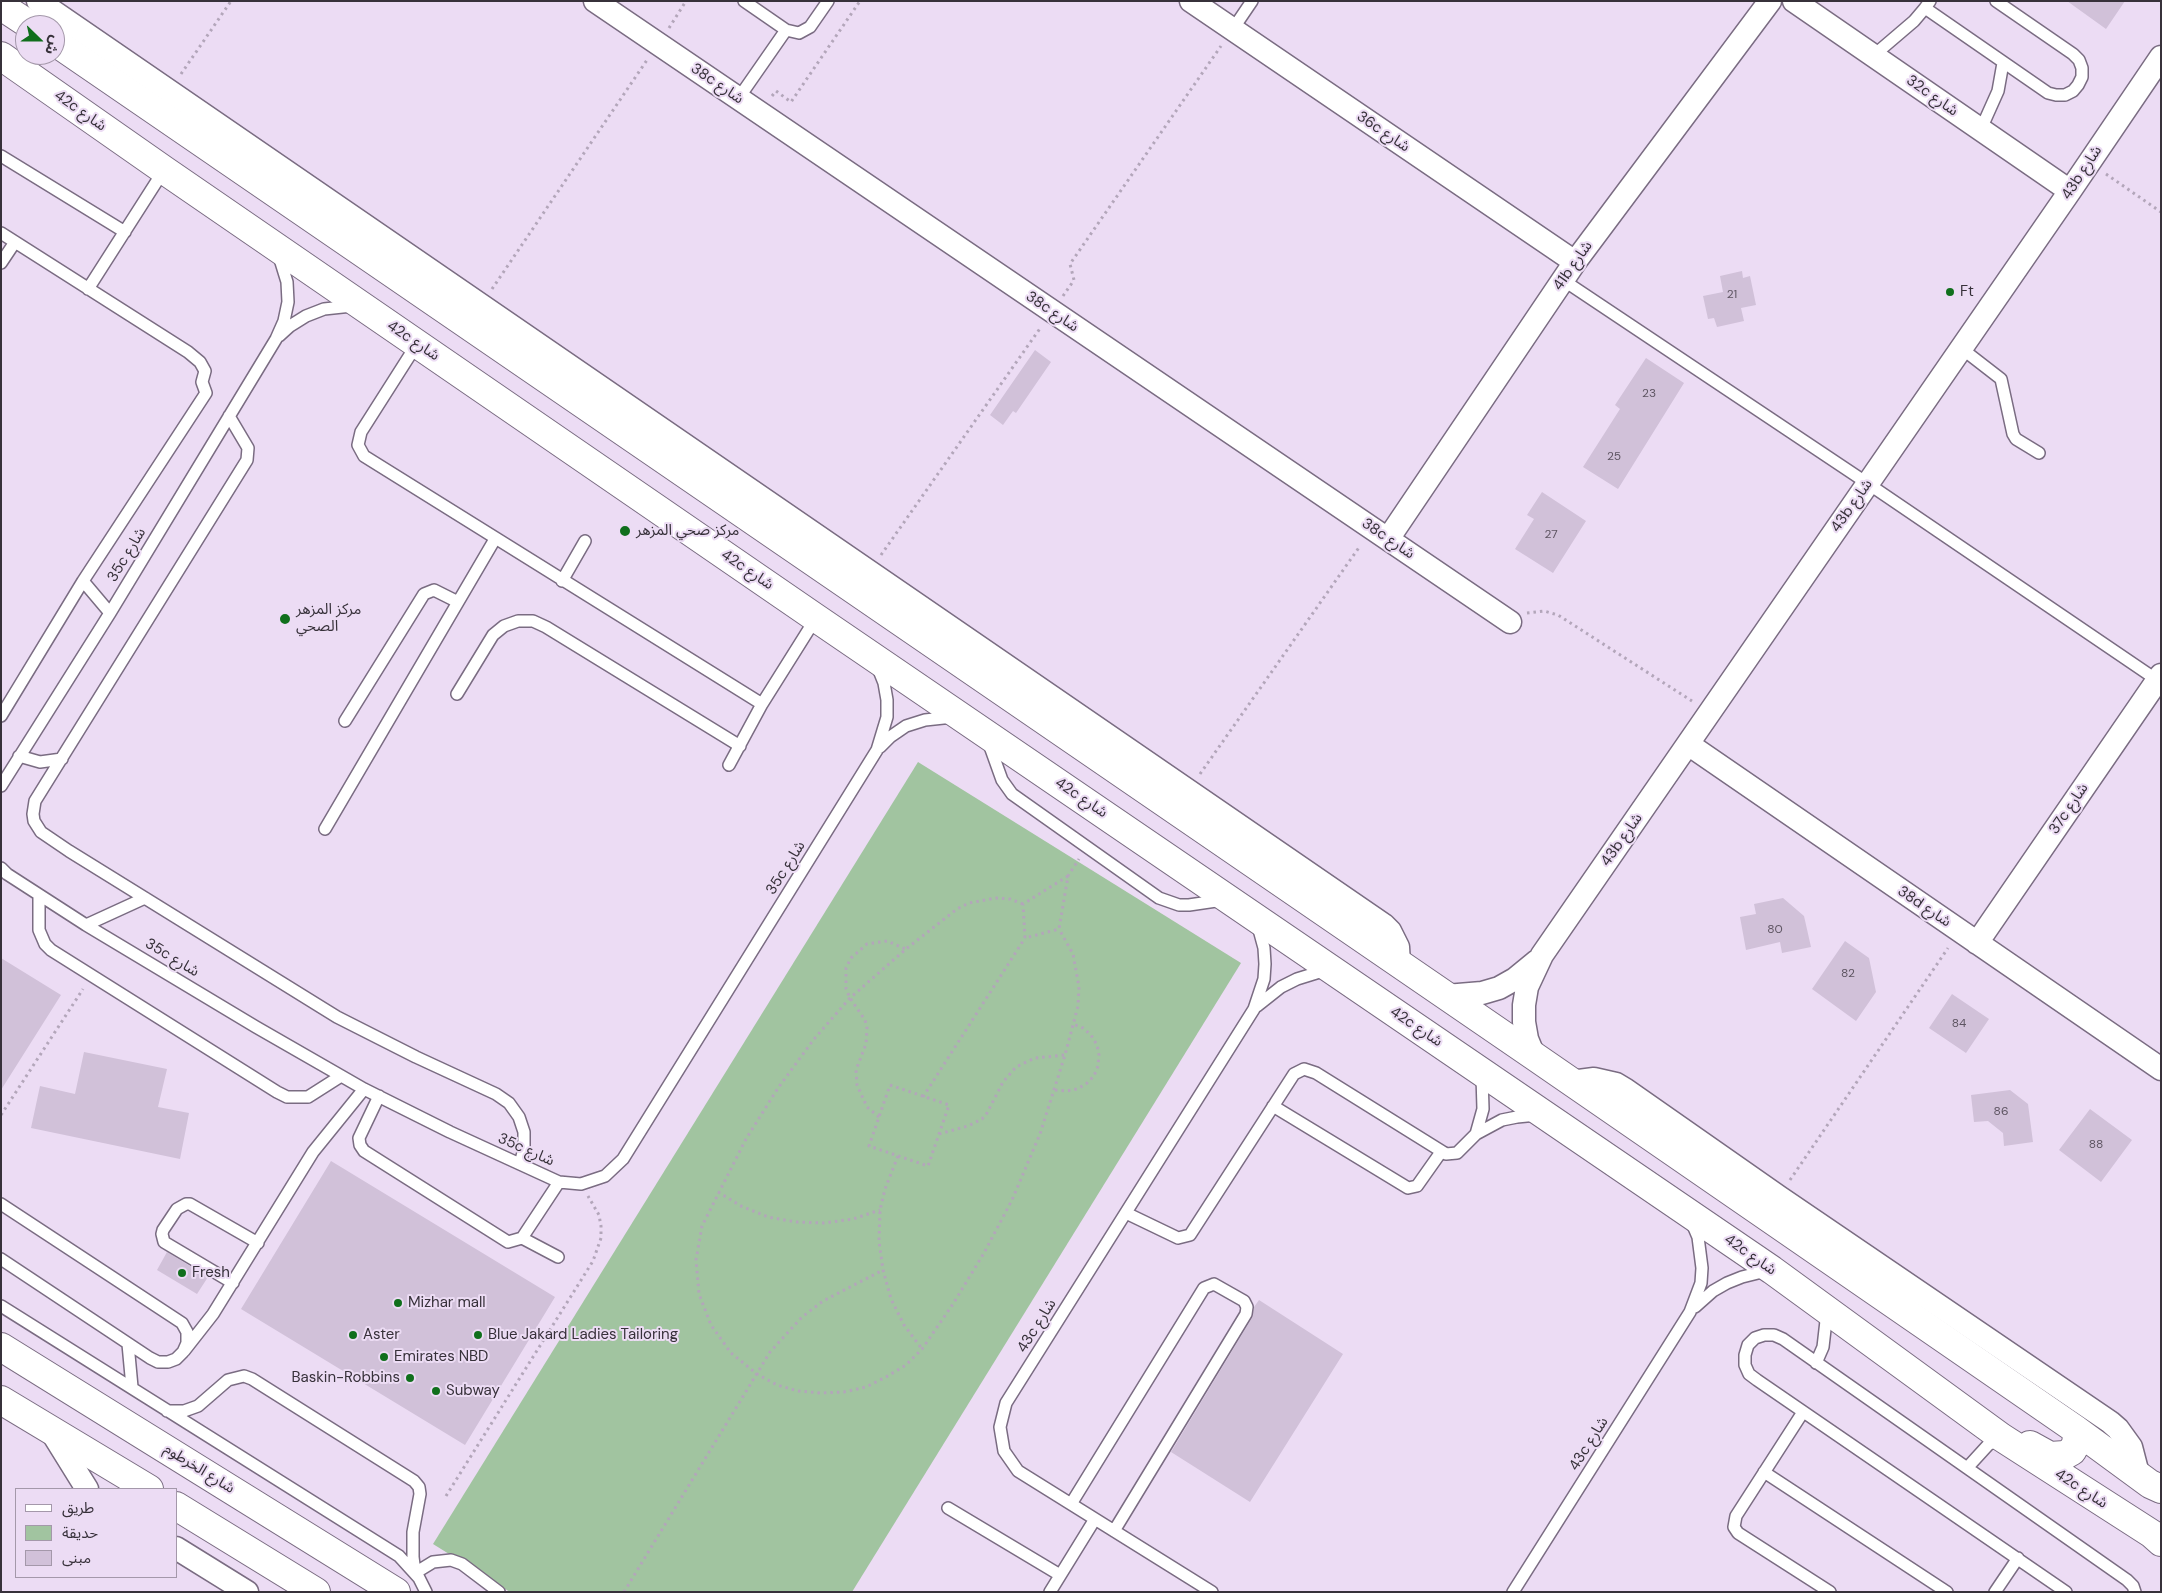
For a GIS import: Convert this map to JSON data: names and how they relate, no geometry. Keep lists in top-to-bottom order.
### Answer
{
  "streets": {
    "street": [
      "38c شارع",
      "32c شارع",
      "42c شارع",
      "36c شارع",
      "43b شارع",
      "41b شارع",
      "37c شارع",
      "38d شارع",
      "شارع الخرطوم"
    ],
    "lane": ["35c شارع", "43c شارع"]
  },
  "crossings": [
    ["38c شارع", "41b شارع"],
    ["32c شارع", "43b شارع"],
    ["42c شارع", "35c شارع"],
    ["42c شارع", "43c شارع"],
    ["36c شارع", "41b شارع"],
    ["43b شارع", "38d شارع"],
    ["37c شارع", "38d شارع"]
  ],
  "places": [
    "Ft",
    "مركز صحي المزهر",
    "مركز المزهر الصحي",
    "Fresh",
    "Mizhar mall",
    "Aster",
    "Blue Jakard Ladies Tailoring",
    "Emirates NBD",
    "Baskin-Robbins",
    "Subway"
  ],
  "house_numbers": [
    "21",
    "23",
    "25",
    "27",
    "80",
    "82",
    "84",
    "86",
    "88"
  ],
  "legend": ["طريق", "حديقة", "مبنى"],
  "north": "right"
}
